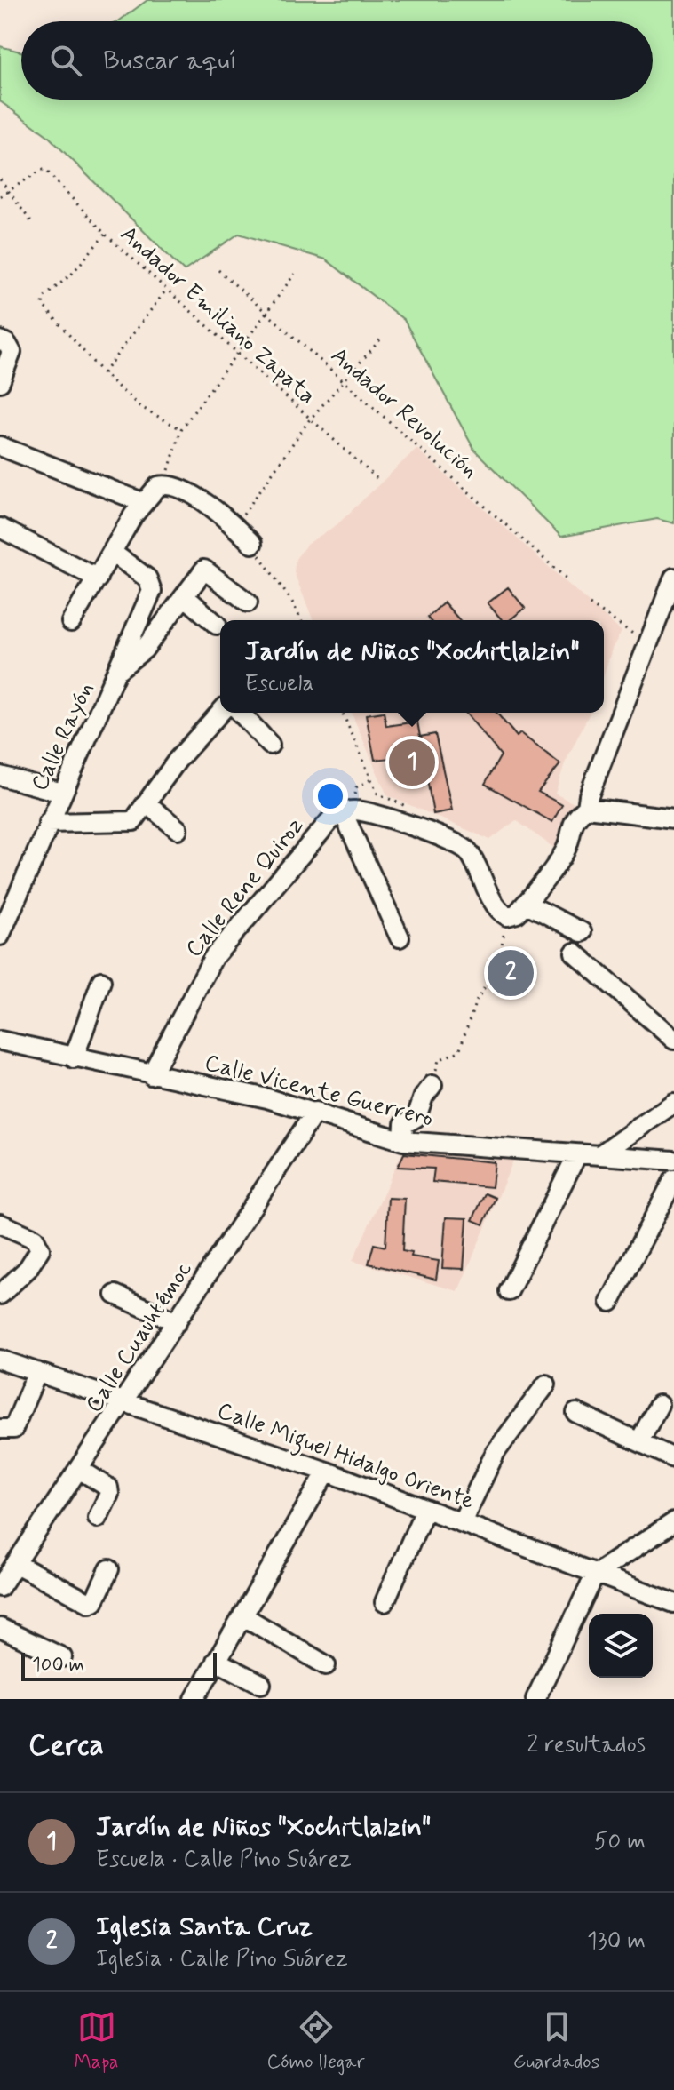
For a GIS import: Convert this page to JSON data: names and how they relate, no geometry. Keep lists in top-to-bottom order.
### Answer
{
  "streets": {
    "street": [
      "Calle Rayón",
      "Calle Rene Quiroz",
      "Calle Vicente Guerrero",
      "Calle Cuauhtémoc",
      "Calle Miguel Hidalgo Oriente"
    ],
    "path": ["Andador Emiliano Zapata", "Andador Revolución"]
  },
  "crossings": [
    ["Calle Rene Quiroz", "Calle Vicente Guerrero"],
    ["Calle Vicente Guerrero", "Calle Cuauhtémoc"],
    ["Calle Cuauhtémoc", "Calle Miguel Hidalgo Oriente"]
  ],
  "scale_bar": "100 m",
  "page": {
    "search": "Buscar aquí",
    "popup": ["Jardín de Niños \"Xochitlalzin\"", "Escuela"],
    "pins": ["1", "2"],
    "scale": "100 m",
    "heading": ["Cerca", "2 resultados"],
    "list": [
      {
        "mark": "1",
        "name": "Jardín de Niños \"Xochitlalzin\"",
        "note": "Escuela · Calle Pino Suárez",
        "value": "50 m"
      },
      {
        "mark": "2",
        "name": "Iglesia Santa Cruz",
        "note": "Iglesia · Calle Pino Suárez",
        "value": "130 m"
      }
    ],
    "nav": ["Mapa", "Cómo llegar", "Guardados"]
  }
}
